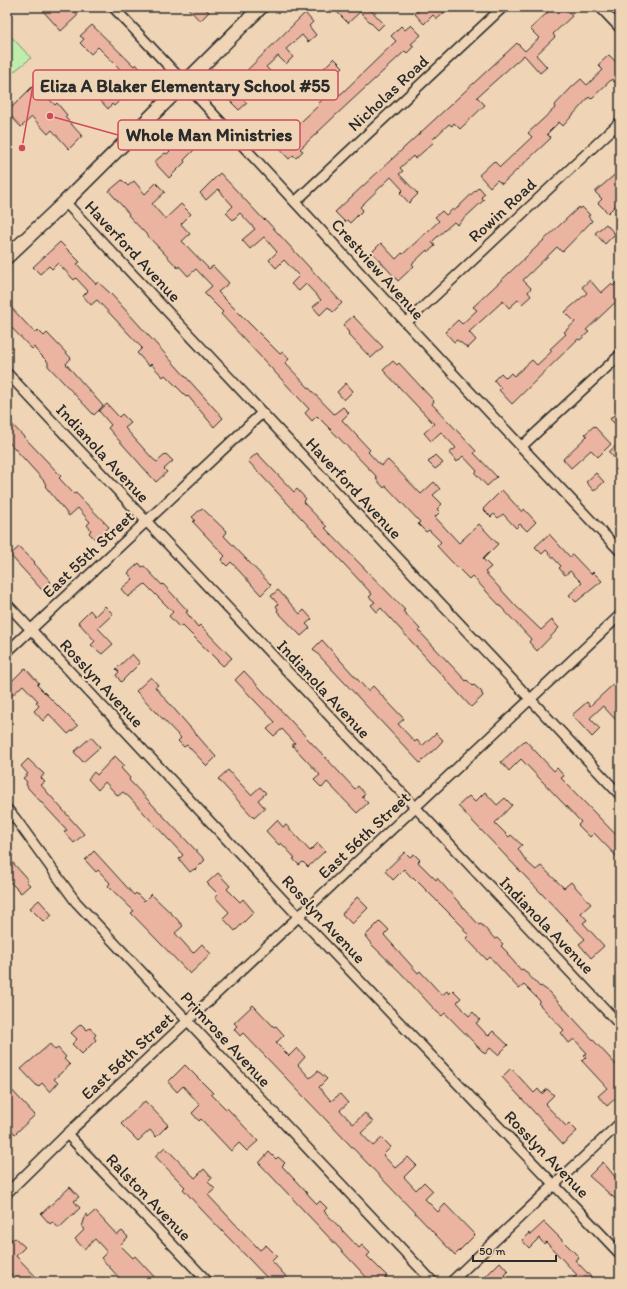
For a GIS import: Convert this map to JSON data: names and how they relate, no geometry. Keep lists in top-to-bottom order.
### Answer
{
  "streets": {
    "street": [
      "Nicholas Road",
      "Rowin Road",
      "Haverford Avenue",
      "Crestview Avenue",
      "Indianola Avenue",
      "East 55th Street",
      "Rosslyn Avenue",
      "East 56th Street",
      "Primrose Avenue",
      "Ralston Avenue"
    ]
  },
  "crossings": [
    ["Nicholas Road", "Crestview Avenue"],
    ["Rowin Road", "Crestview Avenue"],
    ["Haverford Avenue", "East 55th Street"],
    ["Haverford Avenue", "East 56th Street"],
    ["Indianola Avenue", "East 55th Street"],
    ["Indianola Avenue", "East 56th Street"],
    ["East 55th Street", "Rosslyn Avenue"],
    ["Rosslyn Avenue", "East 56th Street"],
    ["East 56th Street", "Primrose Avenue"],
    ["East 56th Street", "Ralston Avenue"]
  ],
  "places": ["Whole Man Ministries", "Eliza A Blaker Elementary School #55"],
  "scale_bar": "50 m"
}
